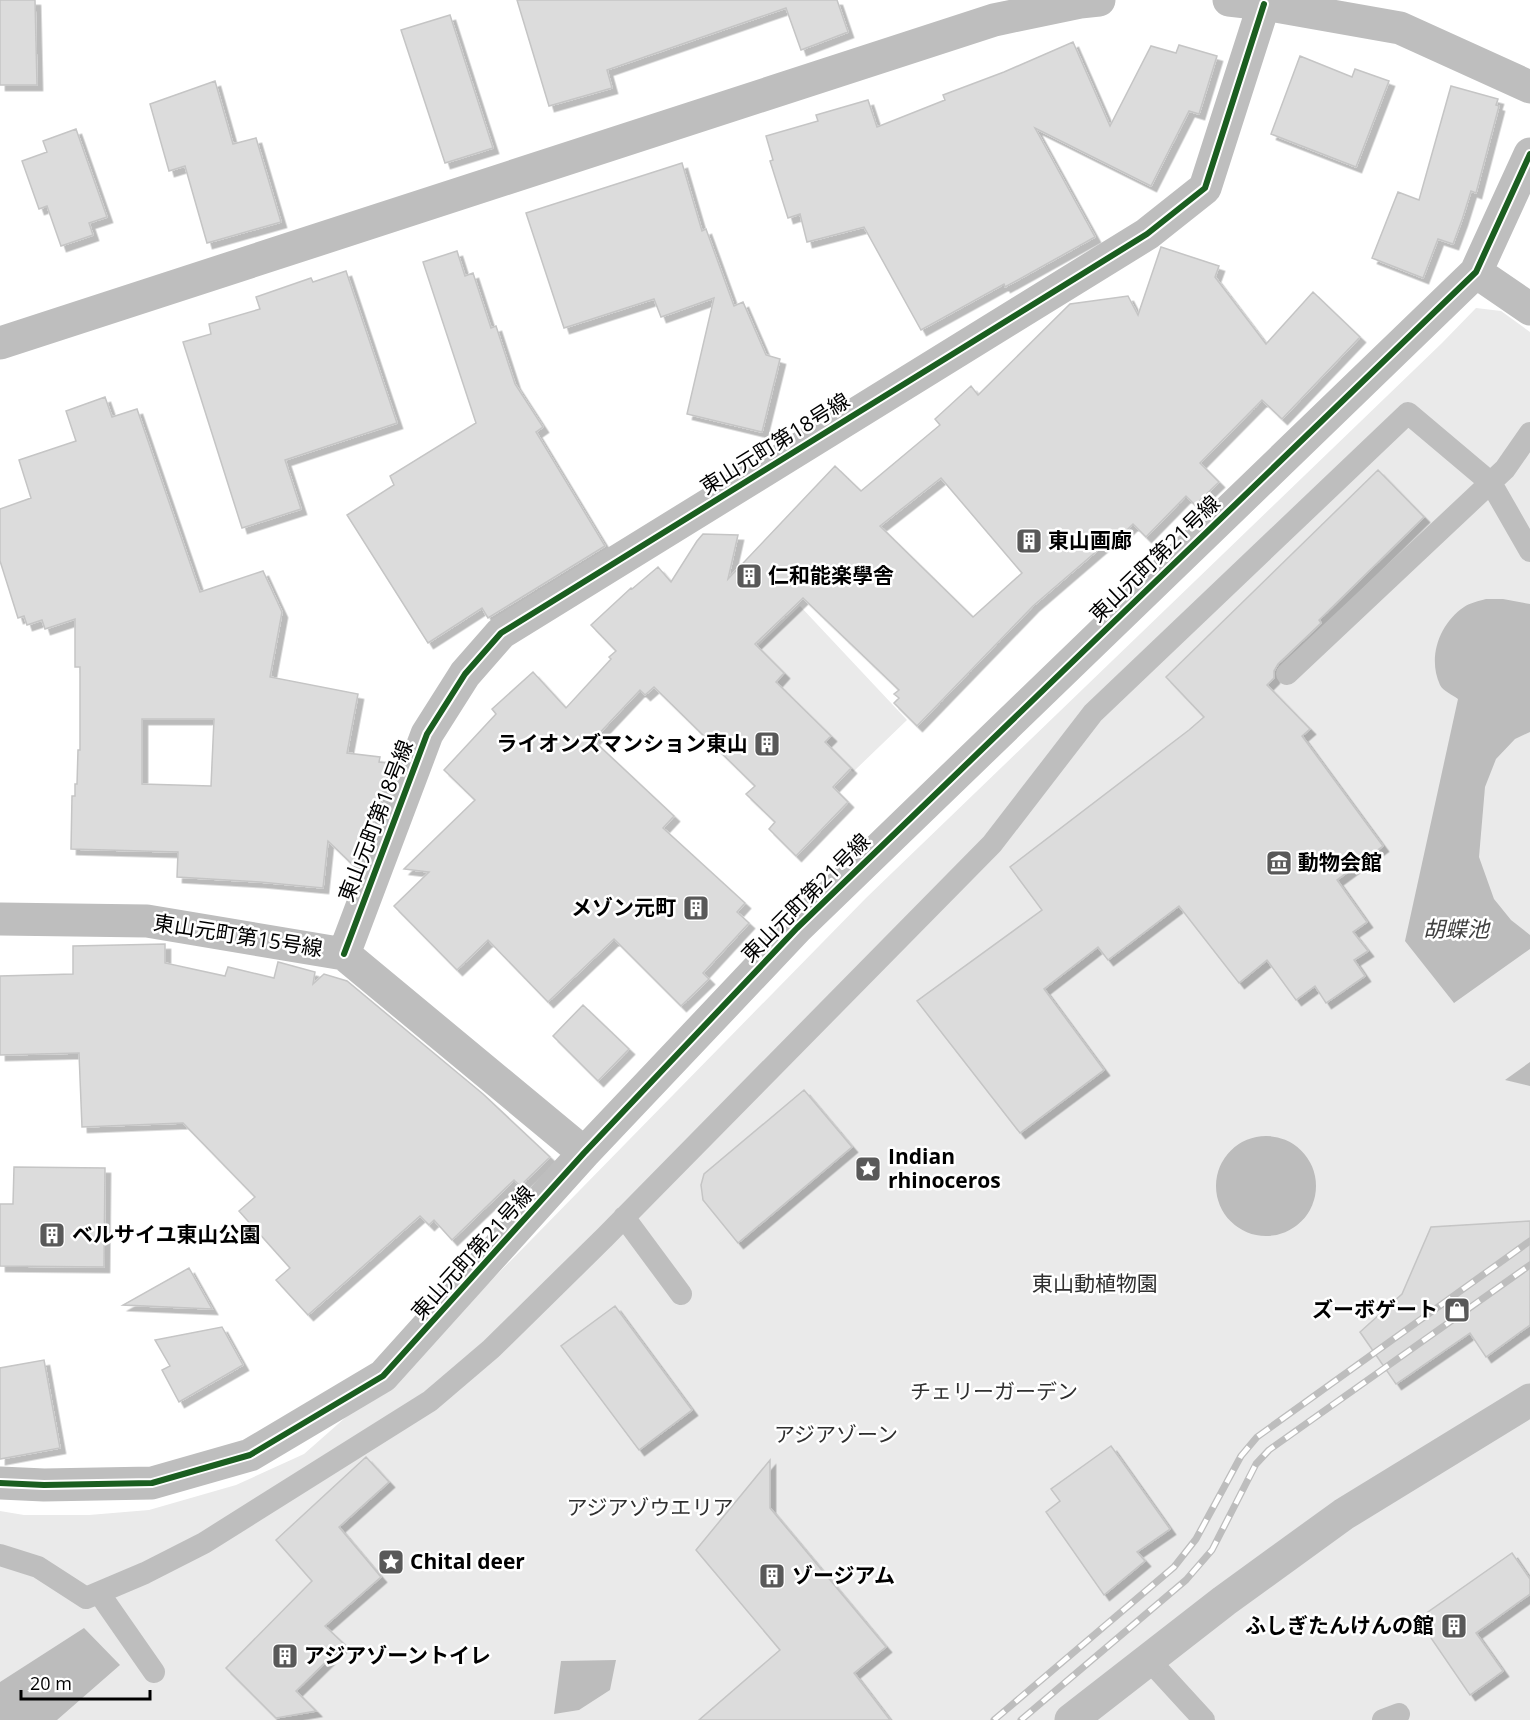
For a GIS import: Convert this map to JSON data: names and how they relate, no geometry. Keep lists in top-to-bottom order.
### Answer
{
  "streets": {
    "street": ["東山元町第18号線", "東山元町第21号線", "東山元町第15号線"]
  },
  "crossings": [
    ["東山元町第18号線", "東山元町第15号線"],
    ["東山元町第21号線", "東山元町第15号線"]
  ],
  "water": ["胡蝶池"],
  "parks": [
    "東山動植物園",
    "チェリーガーデン",
    "アジアゾーン",
    "アジアゾウエリア"
  ],
  "places": {
    "building": [
      "東山画廊",
      "仁和能楽學舎",
      "ライオンズマンション東山",
      "メゾン元町",
      "ベルサイユ東山公園",
      "ゾージアム",
      "ふしぎたんけんの館",
      "アジアゾーントイレ"
    ],
    "museum": ["動物会館"],
    "place": ["Indian rhinoceros", "Chital deer"],
    "shop": ["ズーボゲート"]
  },
  "scale_bar": "20 m"
}
